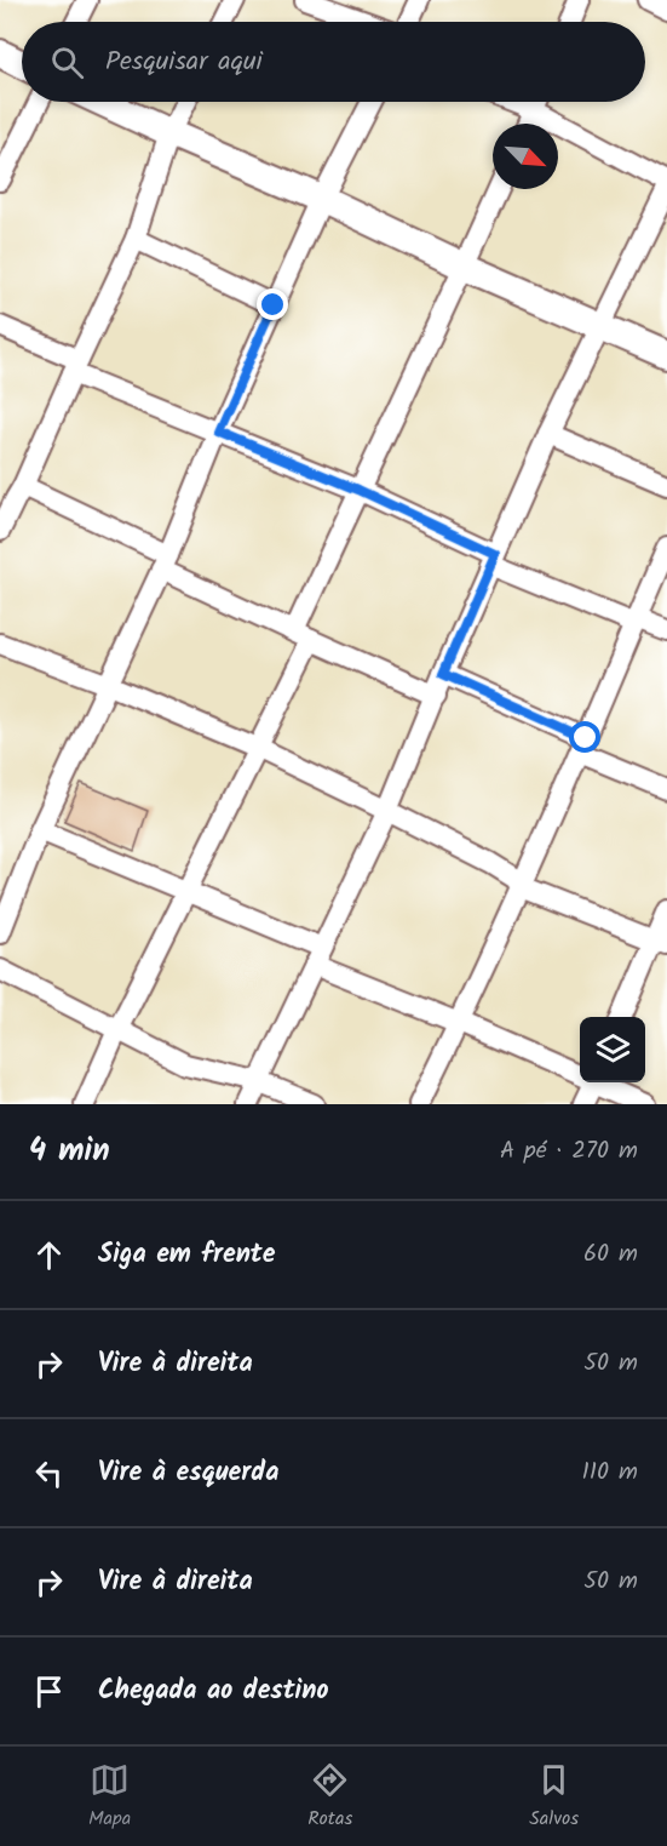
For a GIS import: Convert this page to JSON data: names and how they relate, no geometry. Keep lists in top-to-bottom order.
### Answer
{
  "north": "bottom right",
  "page": {
    "search": "Pesquisar aqui",
    "heading": ["4 min", "A pé · 270 m"],
    "list": [
      ["Siga em frente", "60 m"],
      ["Vire à direita", "50 m"],
      ["Vire à esquerda", "110 m"],
      ["Vire à direita", "50 m"],
      "Chegada ao destino"
    ],
    "nav": ["Mapa", "Rotas", "Salvos"]
  }
}
